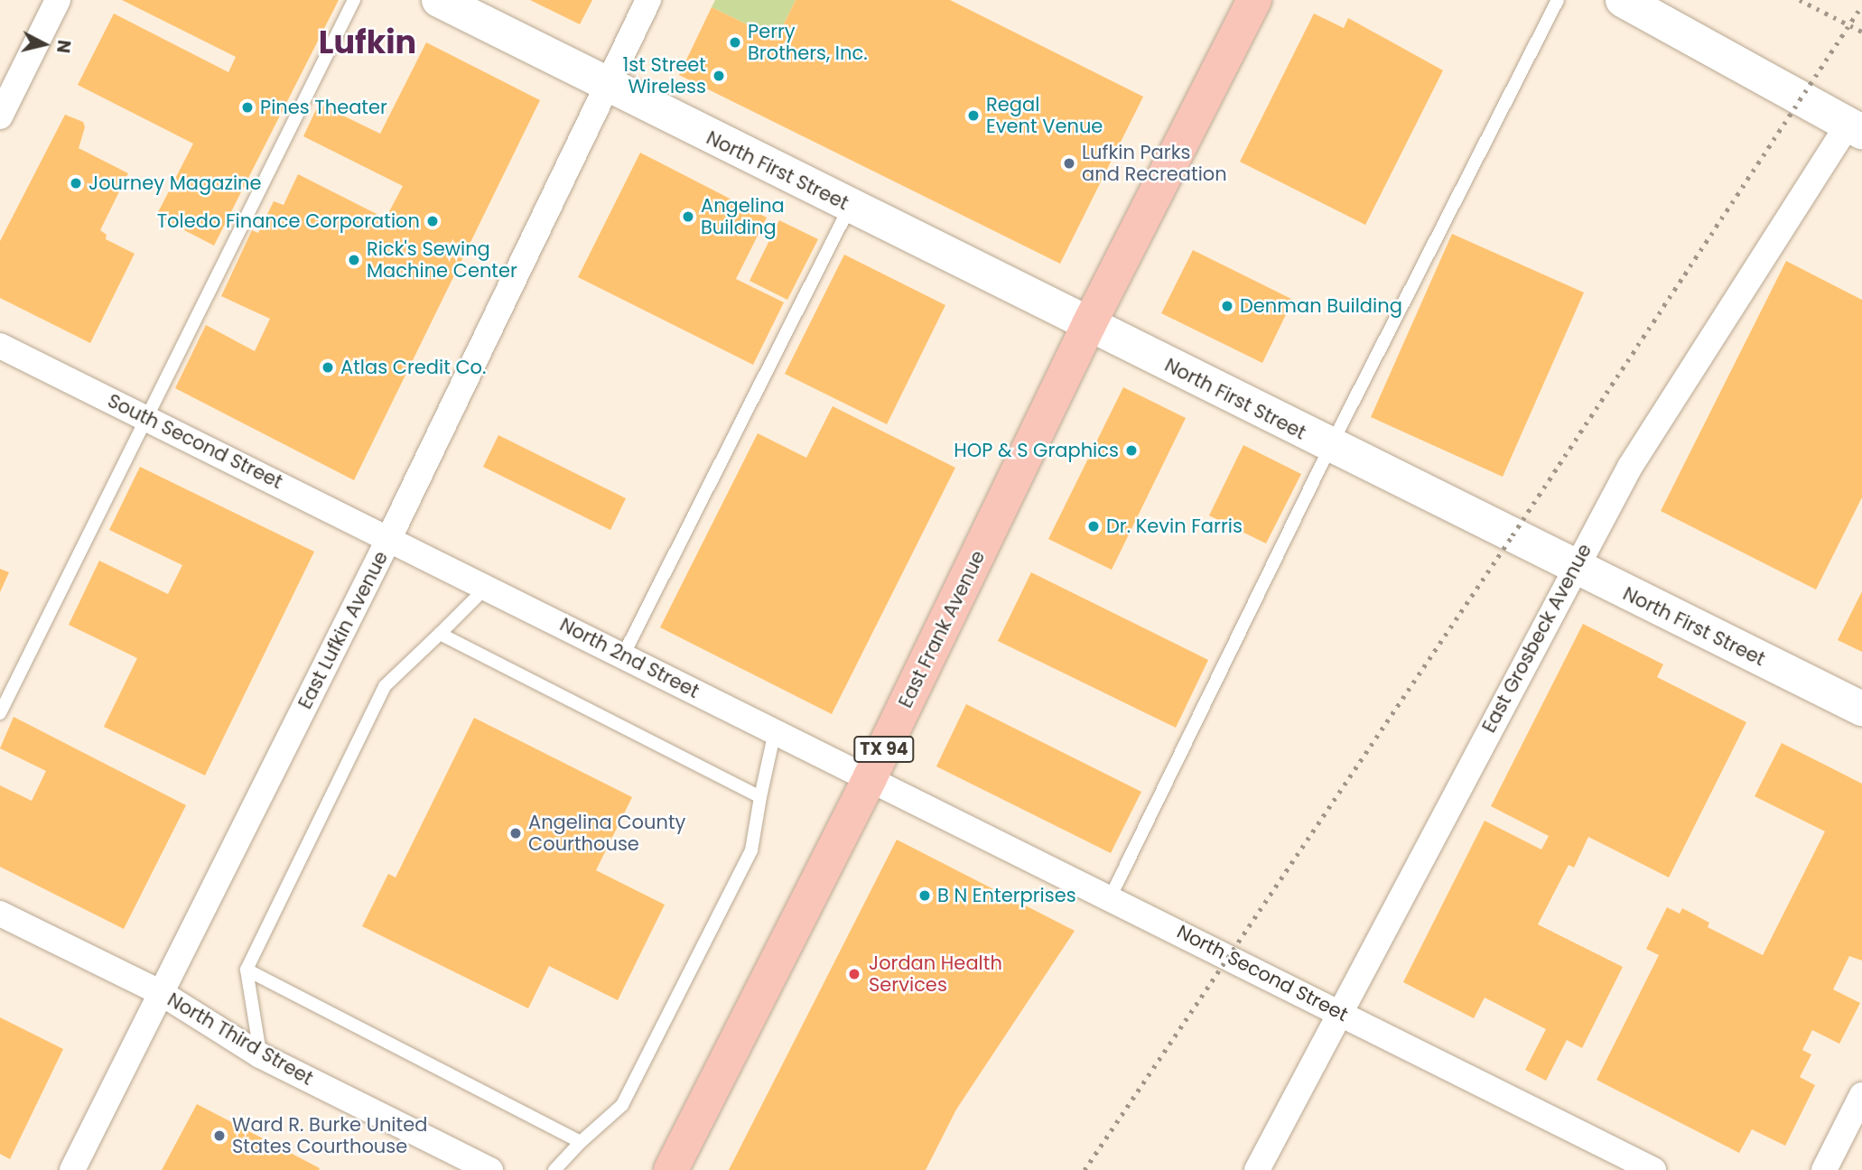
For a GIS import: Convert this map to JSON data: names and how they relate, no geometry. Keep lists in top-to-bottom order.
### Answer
{
  "streets": {
    "main road": ["North First Street", "East Frank Avenue", "TX 94"],
    "street": [
      "South Second Street",
      "East Lufkin Avenue",
      "East Grosbeck Avenue",
      "North 2nd Street",
      "North Second Street",
      "North Third Street"
    ]
  },
  "crossings": [
    ["North First Street", "East Frank Avenue"],
    ["North First Street", "East Lufkin Avenue"],
    ["North First Street", "East Grosbeck Avenue"],
    ["North First Street", "TX 94"],
    ["South Second Street", "East Lufkin Avenue"],
    ["South Second Street", "North 2nd Street"],
    ["East Frank Avenue", "North 2nd Street"],
    ["East Frank Avenue", "TX 94"],
    ["East Frank Avenue", "North Second Street"],
    ["East Lufkin Avenue", "North 2nd Street"],
    ["East Lufkin Avenue", "North Third Street"],
    ["East Grosbeck Avenue", "North Second Street"],
    ["North 2nd Street", "North Second Street"]
  ],
  "districts": ["Lufkin"],
  "places": [
    "Perry Brothers, Inc.",
    "1st Street Wireless",
    "Pines Theater",
    "Regal Event Venue",
    "Lufkin Parks and Recreation",
    "Journey Magazine",
    "Angelina Building",
    "Toledo Finance Corporation",
    "Rick's Sewing Machine Center",
    "Denman Building",
    "Atlas Credit Co.",
    "HOP & S Graphics",
    "Dr. Kevin Farris",
    "Angelina County Courthouse",
    "B N Enterprises",
    "Jordan Health Services",
    "Ward R. Burke United States Courthouse"
  ],
  "north": "right"
}
